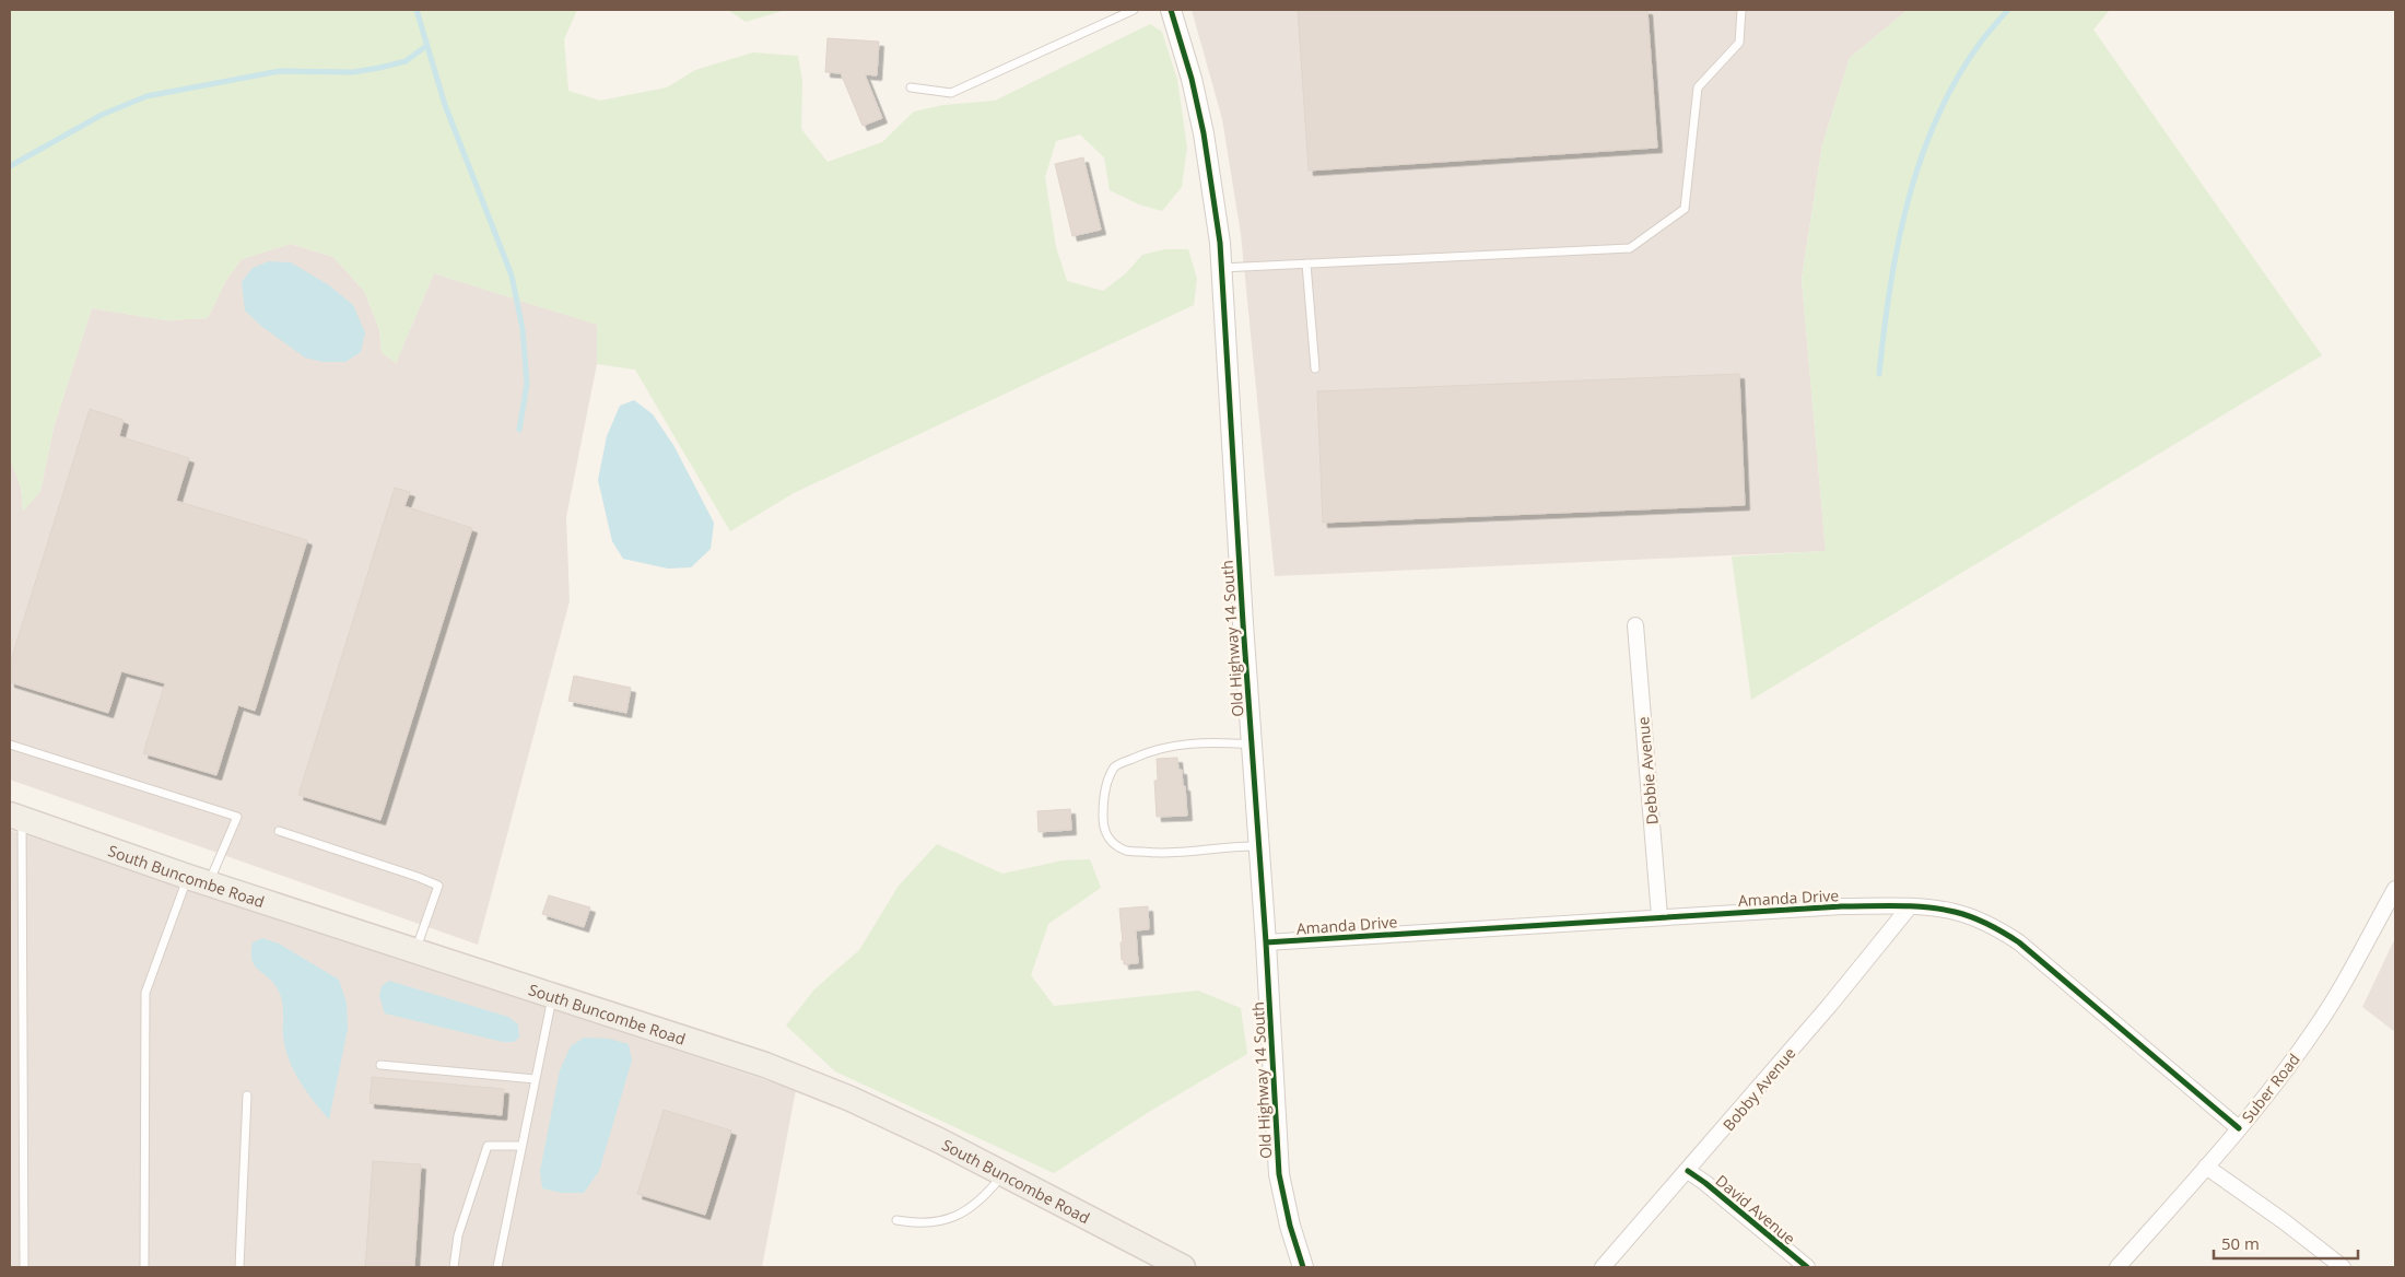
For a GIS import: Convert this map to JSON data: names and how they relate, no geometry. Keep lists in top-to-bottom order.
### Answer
{
  "streets": {
    "main road": ["South Buncombe Road"],
    "street": [
      "Old Highway 14 South",
      "Debbie Avenue",
      "Amanda Drive",
      "Suber Road",
      "Bobby Avenue",
      "David Avenue"
    ]
  },
  "crossings": [
    ["Old Highway 14 South", "Amanda Drive"],
    ["Debbie Avenue", "Amanda Drive"],
    ["Amanda Drive", "Suber Road"],
    ["Amanda Drive", "Bobby Avenue"],
    ["Bobby Avenue", "David Avenue"]
  ],
  "scale_bar": "50 m"
}
